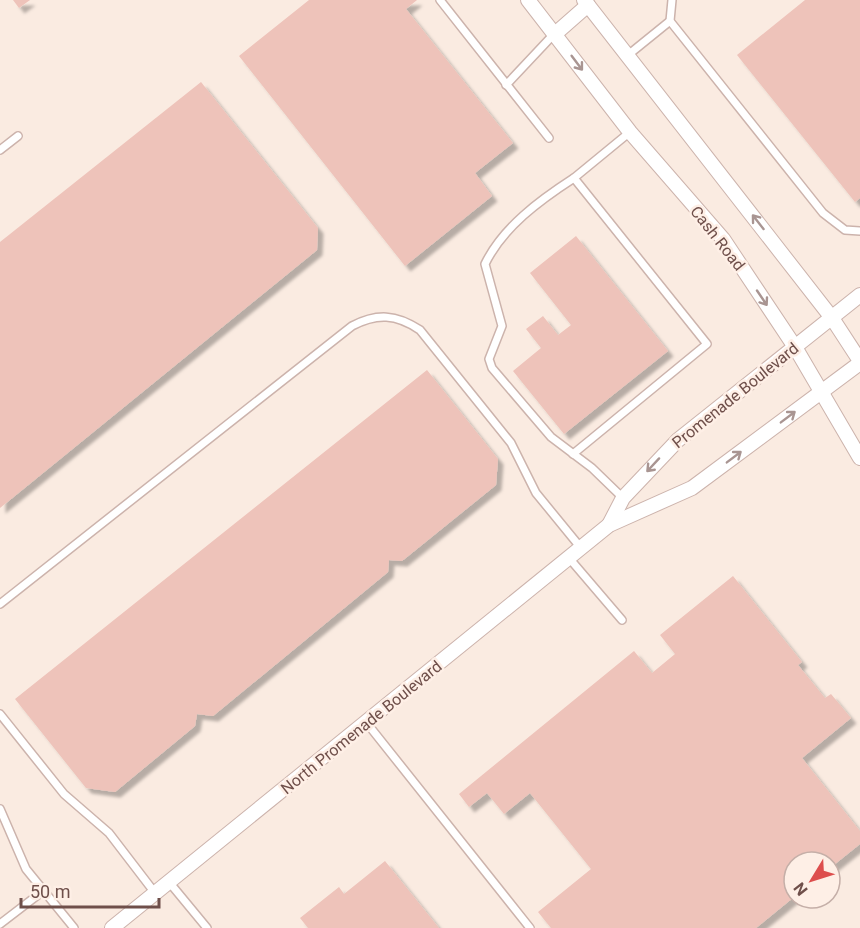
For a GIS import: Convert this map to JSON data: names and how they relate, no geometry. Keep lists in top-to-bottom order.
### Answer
{
  "streets": {
    "street": ["Cash Road", "Promenade Boulevard", "North Promenade Boulevard"]
  },
  "crossings": [
    ["Cash Road", "Promenade Boulevard"],
    ["Promenade Boulevard", "North Promenade Boulevard"]
  ],
  "scale_bar": "50 m",
  "north": "bottom left"
}
